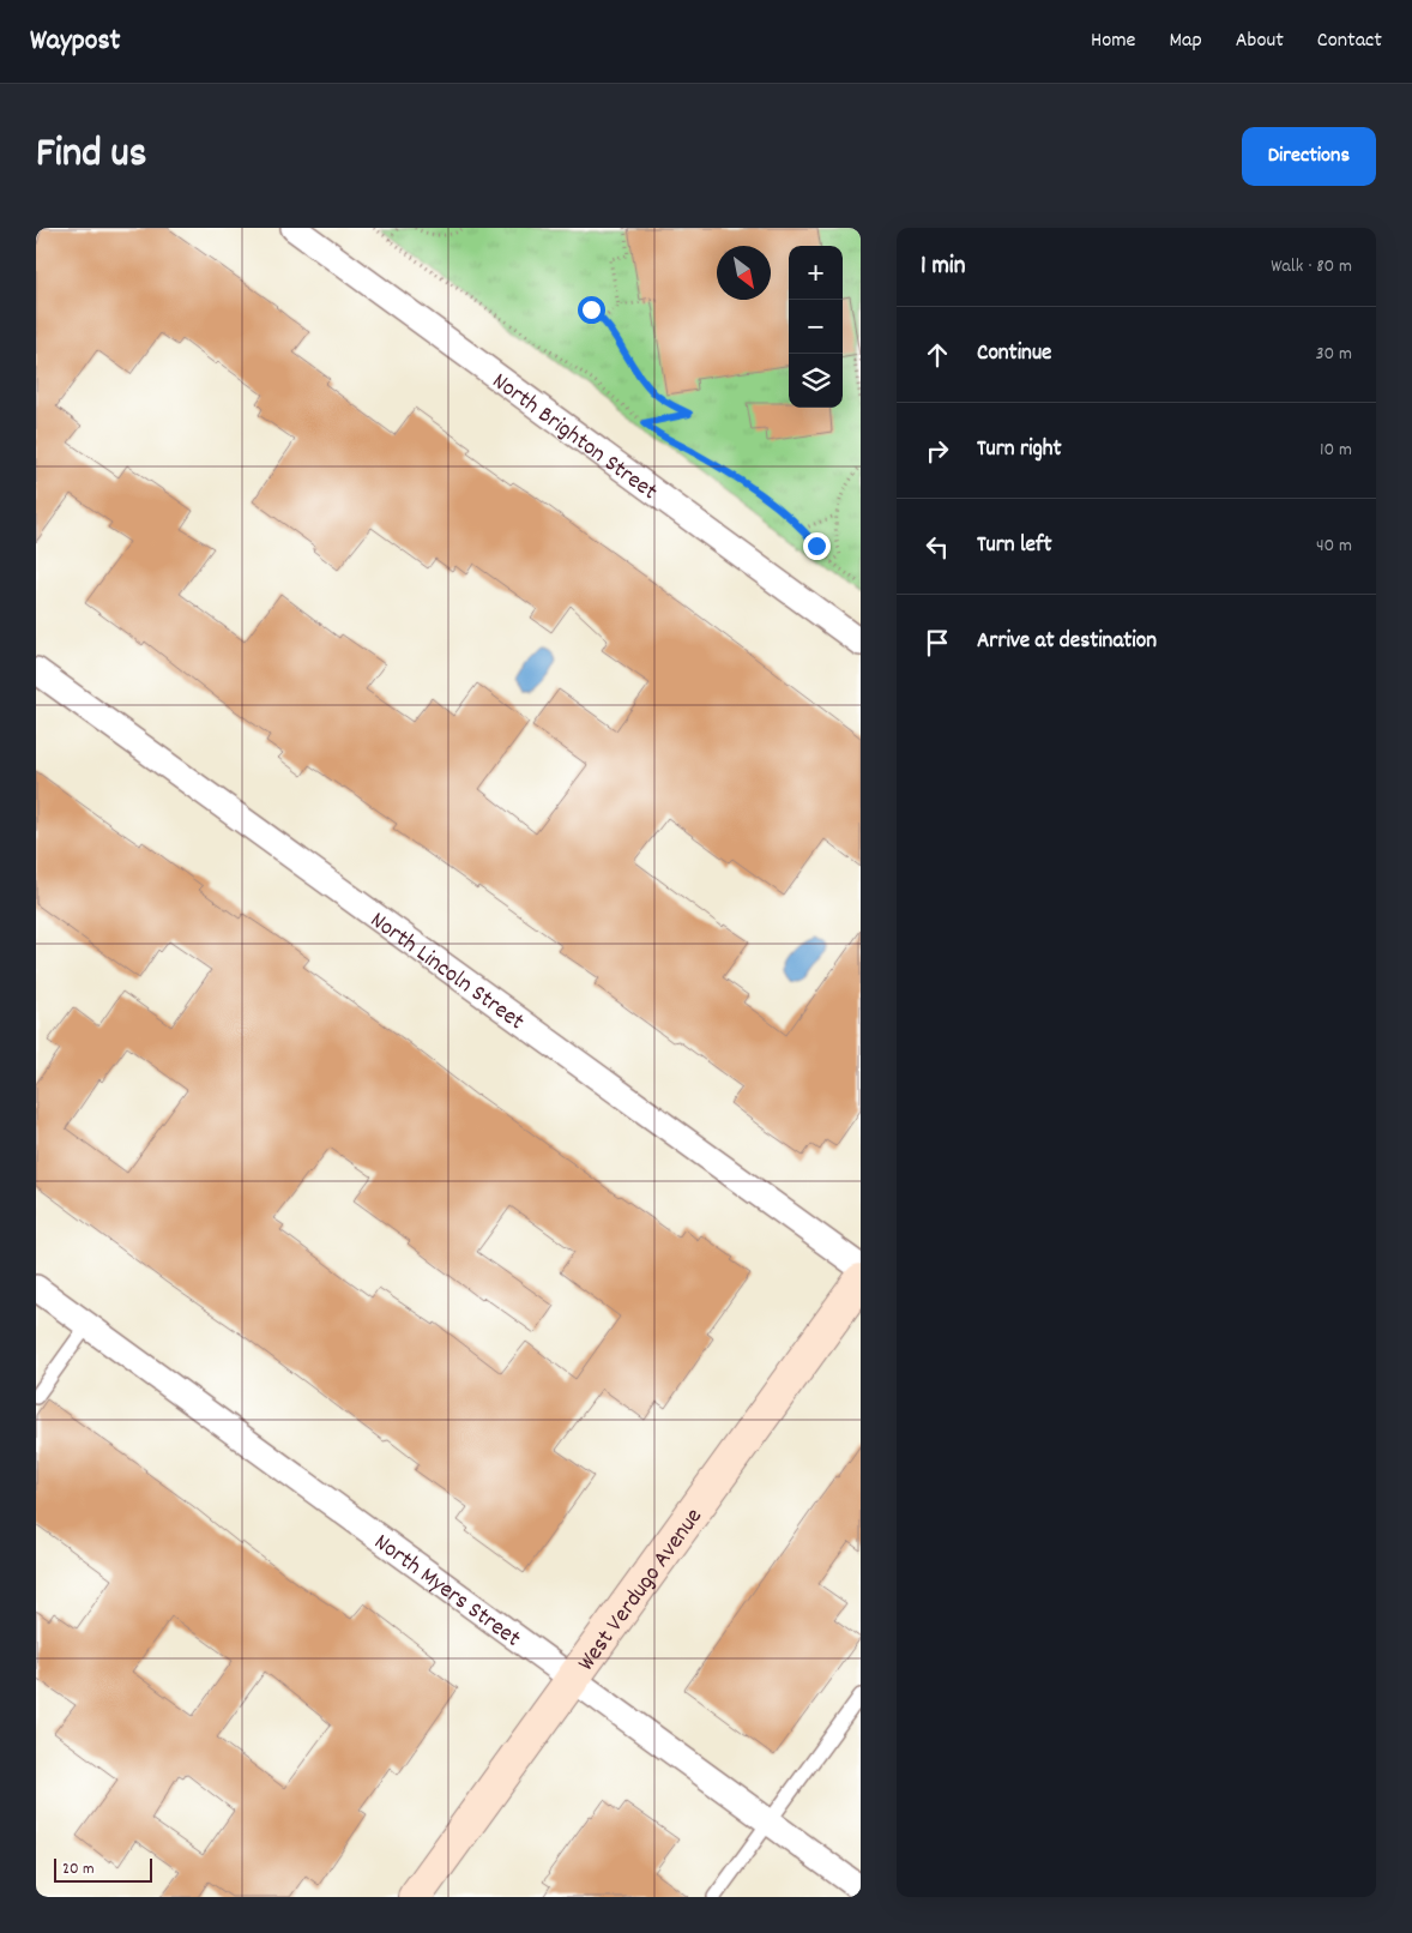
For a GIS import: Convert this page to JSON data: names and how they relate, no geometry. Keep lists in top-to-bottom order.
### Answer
{
  "streets": {
    "main road": ["West Verdugo Avenue"],
    "street": ["North Brighton Street", "North Lincoln Street", "North Myers Street"]
  },
  "crossings": [
    ["North Myers Street", "West Verdugo Avenue"]
  ],
  "scale_bar": "20 m",
  "north": "bottom right",
  "page": {
    "header": "Waypost",
    "nav": [
      "Home",
      "Map",
      "About",
      "Contact"
    ],
    "title": "Find us",
    "buttons": "Directions",
    "heading": ["1 min", "Walk · 80 m"],
    "map_buttons": ["+", "−"],
    "list": [
      ["Continue", "30 m"],
      ["Turn right", "10 m"],
      ["Turn left", "40 m"],
      "Arrive at destination"
    ],
    "scale": "20 m"
  }
}
